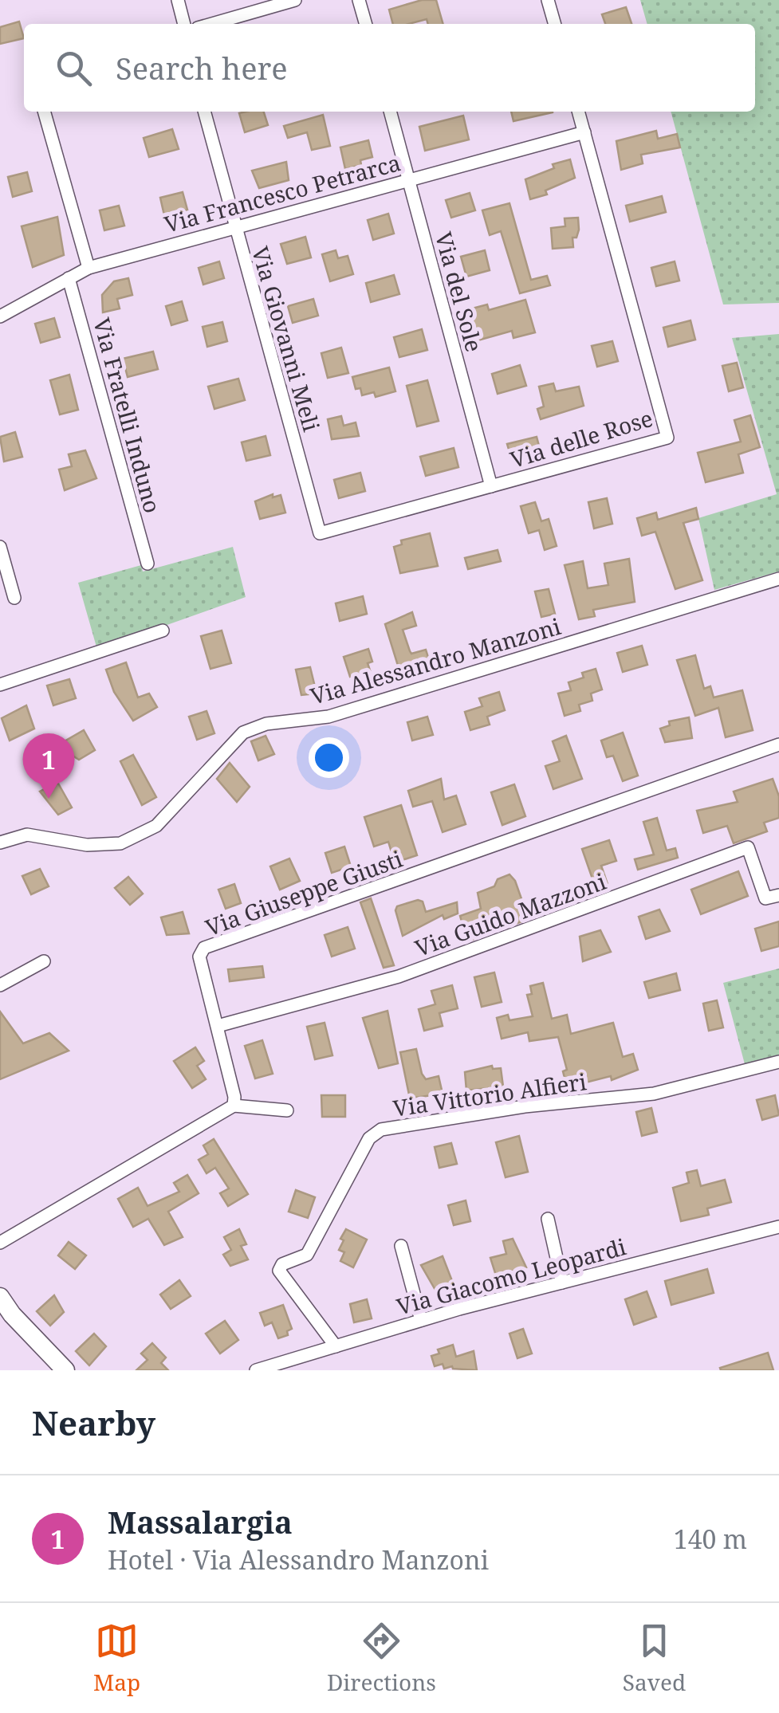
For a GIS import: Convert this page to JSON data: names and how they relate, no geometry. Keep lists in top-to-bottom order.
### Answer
{
  "streets": {
    "street": [
      "Via Francesco Petrarca",
      "Via del Sole",
      "Via Giovanni Meli",
      "Via Fratelli Induno",
      "Via delle Rose",
      "Via Alessandro Manzoni",
      "Via Giuseppe Giusti",
      "Via Guido Mazzoni",
      "Via Vittorio Alfieri",
      "Via Giacomo Leopardi"
    ]
  },
  "crossings": [
    ["Via Francesco Petrarca", "Via del Sole"],
    ["Via Francesco Petrarca", "Via Giovanni Meli"],
    ["Via Francesco Petrarca", "Via Fratelli Induno"],
    ["Via Francesco Petrarca", "Via delle Rose"],
    ["Via del Sole", "Via delle Rose"],
    ["Via Giovanni Meli", "Via delle Rose"],
    ["Via Giuseppe Giusti", "Via Guido Mazzoni"],
    ["Via Vittorio Alfieri", "Via Giacomo Leopardi"]
  ],
  "page": {
    "search": "Search here",
    "pins": "1",
    "heading": "Nearby",
    "list": [
      {
        "mark": "1",
        "name": "Massalargia",
        "note": "Hotel · Via Alessandro Manzoni",
        "value": "140 m"
      }
    ],
    "nav": ["Map", "Directions", "Saved"]
  }
}
